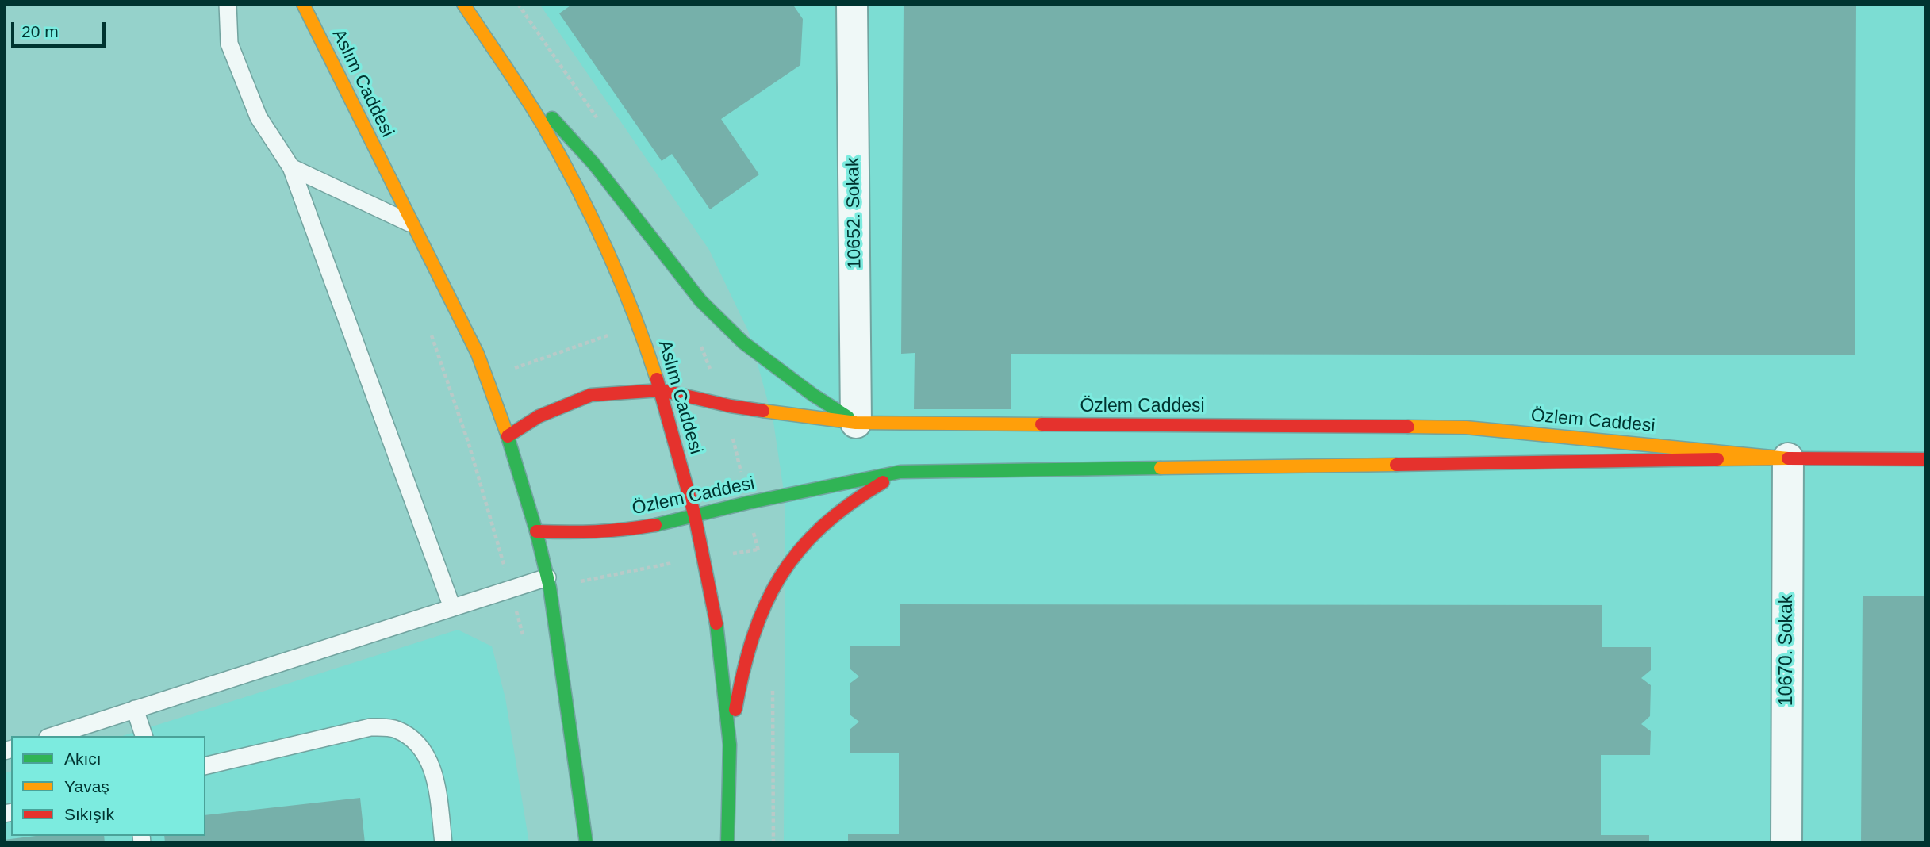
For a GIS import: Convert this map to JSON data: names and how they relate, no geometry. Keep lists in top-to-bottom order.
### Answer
{
  "streets": {
    "street": [
      "Aslım Caddesi",
      "10652. Sokak",
      "Özlem Caddesi",
      "10670. Sokak"
    ]
  },
  "crossings": [
    ["Aslım Caddesi", "Özlem Caddesi"],
    ["10652. Sokak", "Özlem Caddesi"],
    ["Özlem Caddesi", "10670. Sokak"]
  ],
  "legend": ["Akıcı", "Yavaş", "Sıkışık"],
  "scale_bar": "20 m"
}
